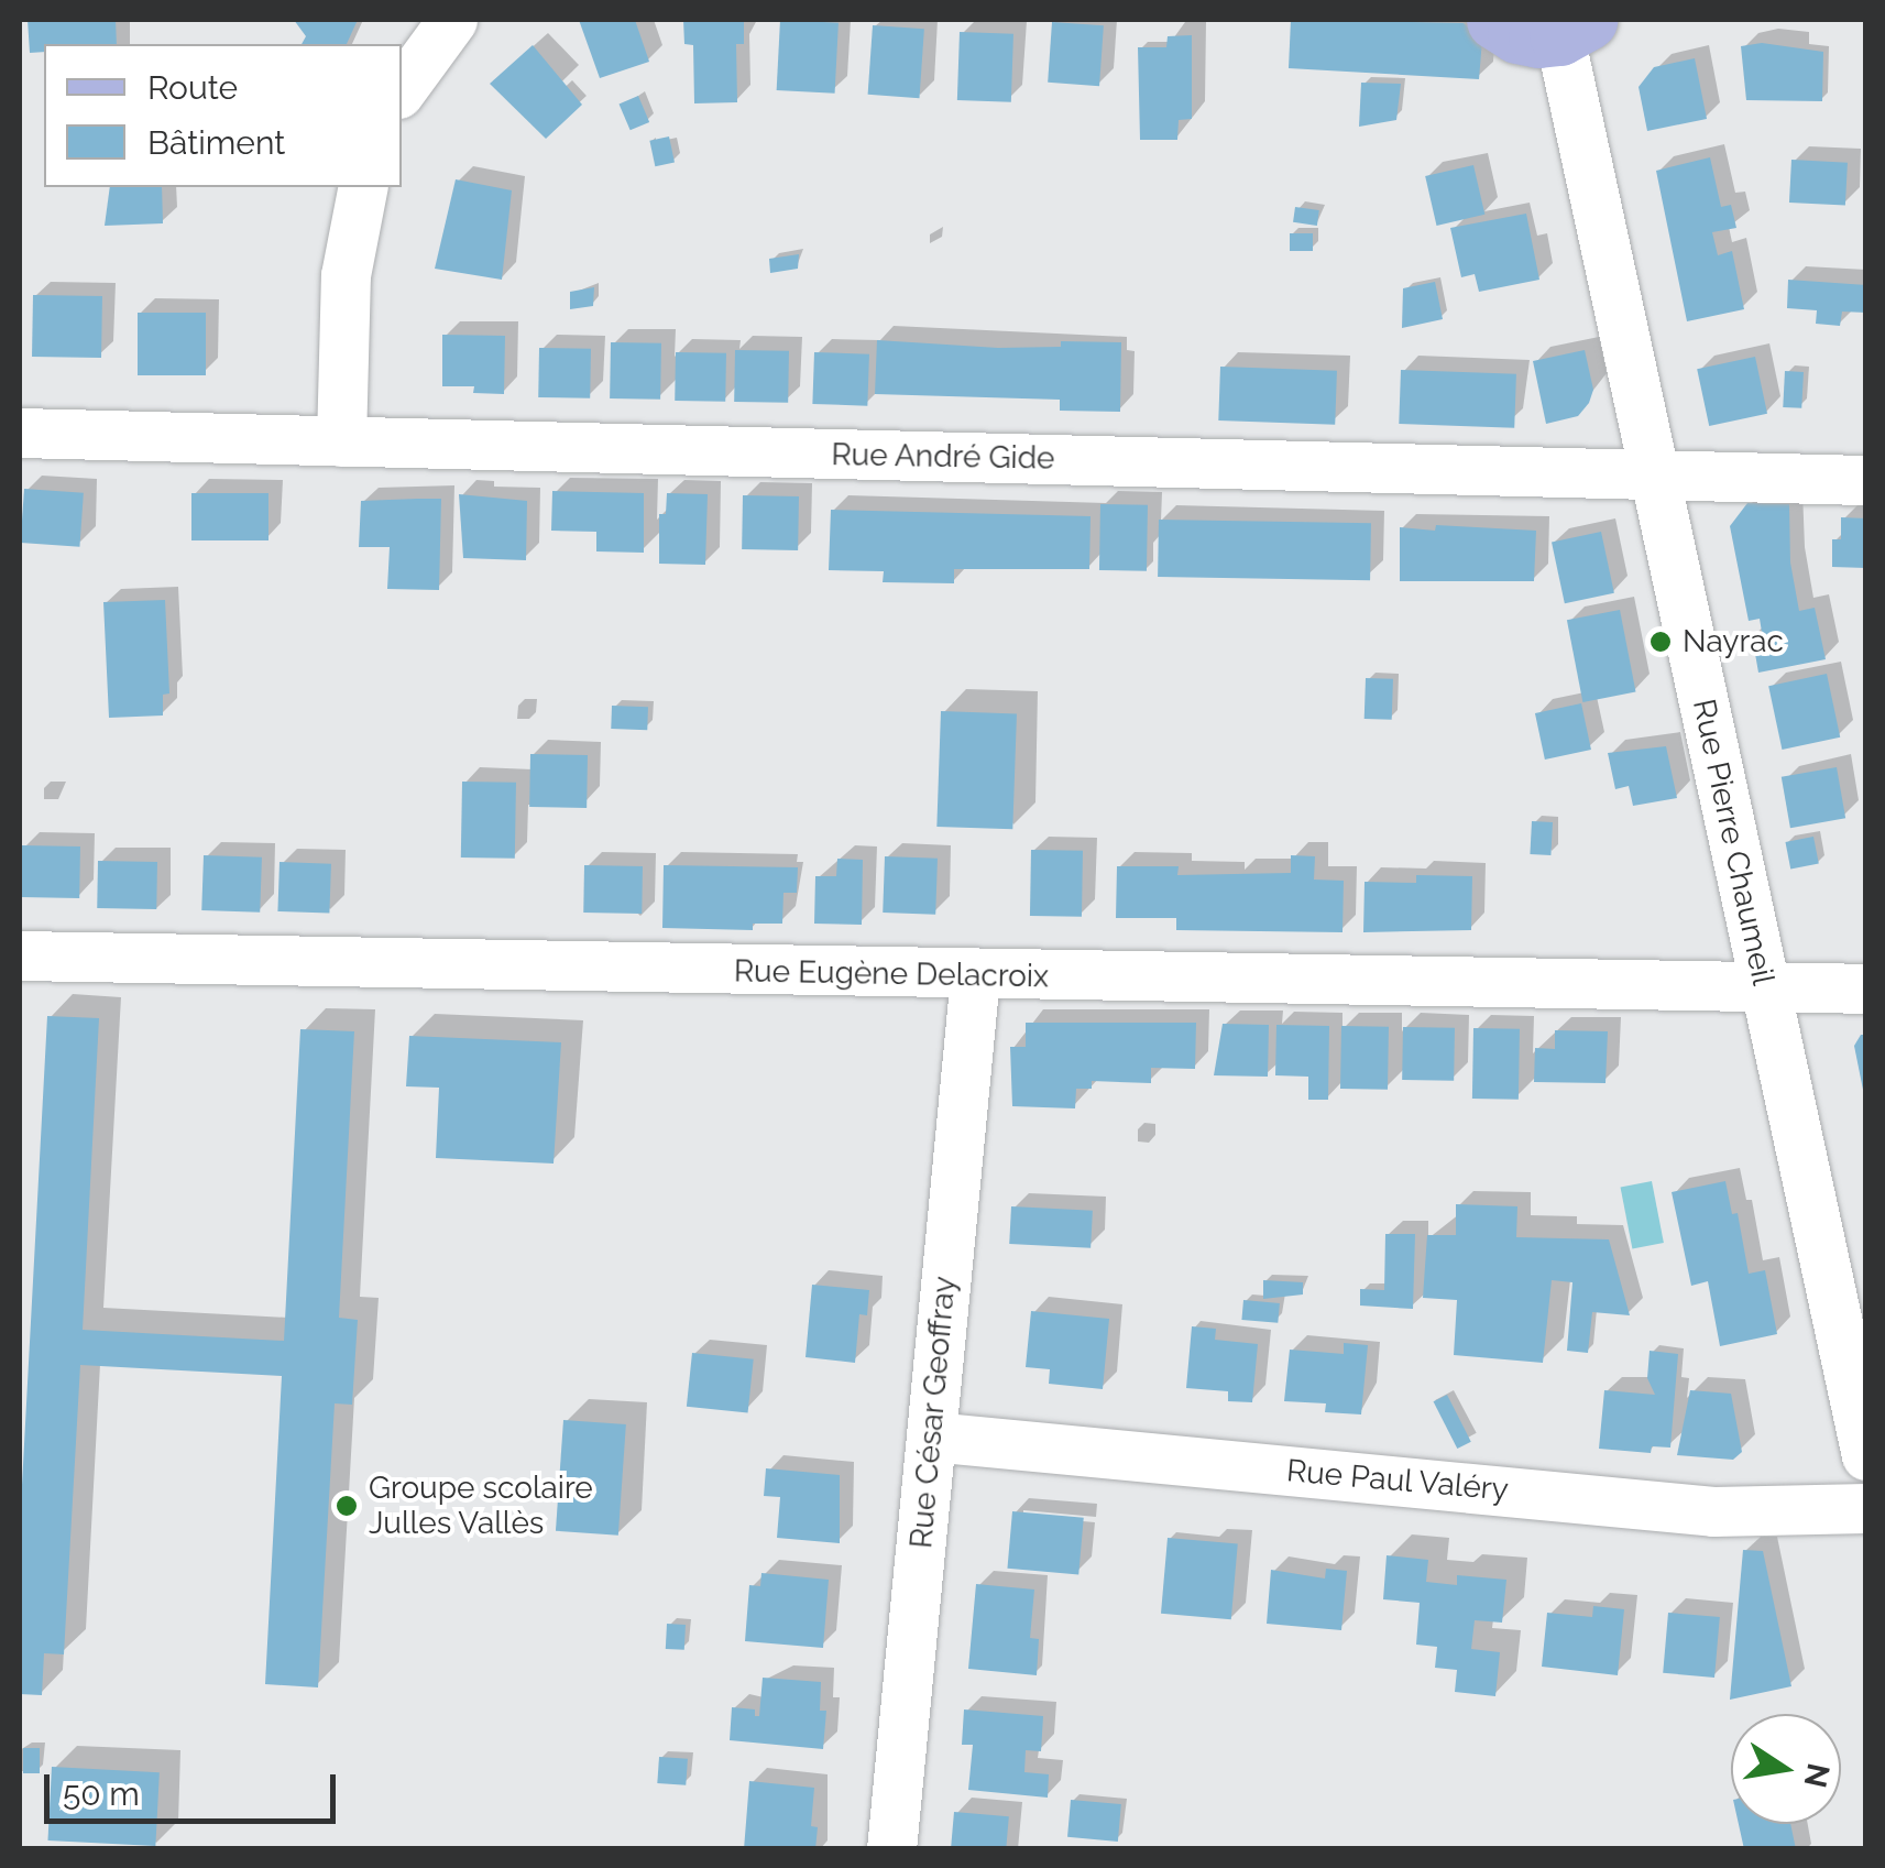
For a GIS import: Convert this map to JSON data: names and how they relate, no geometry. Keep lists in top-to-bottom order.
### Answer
{
  "streets": {
    "street": [
      "Rue André Gide",
      "Rue Pierre Chaumeil",
      "Rue Eugène Delacroix",
      "Rue César Geoffray",
      "Rue Paul Valéry"
    ]
  },
  "crossings": [
    ["Rue André Gide", "Rue Pierre Chaumeil"],
    ["Rue Pierre Chaumeil", "Rue Eugène Delacroix"],
    ["Rue Eugène Delacroix", "Rue César Geoffray"],
    ["Rue César Geoffray", "Rue Paul Valéry"]
  ],
  "places": ["Nayrac", "Groupe scolaire Julles Vallès"],
  "legend": ["Route", "Bâtiment"],
  "scale_bar": "50 m",
  "north": "right"
}
